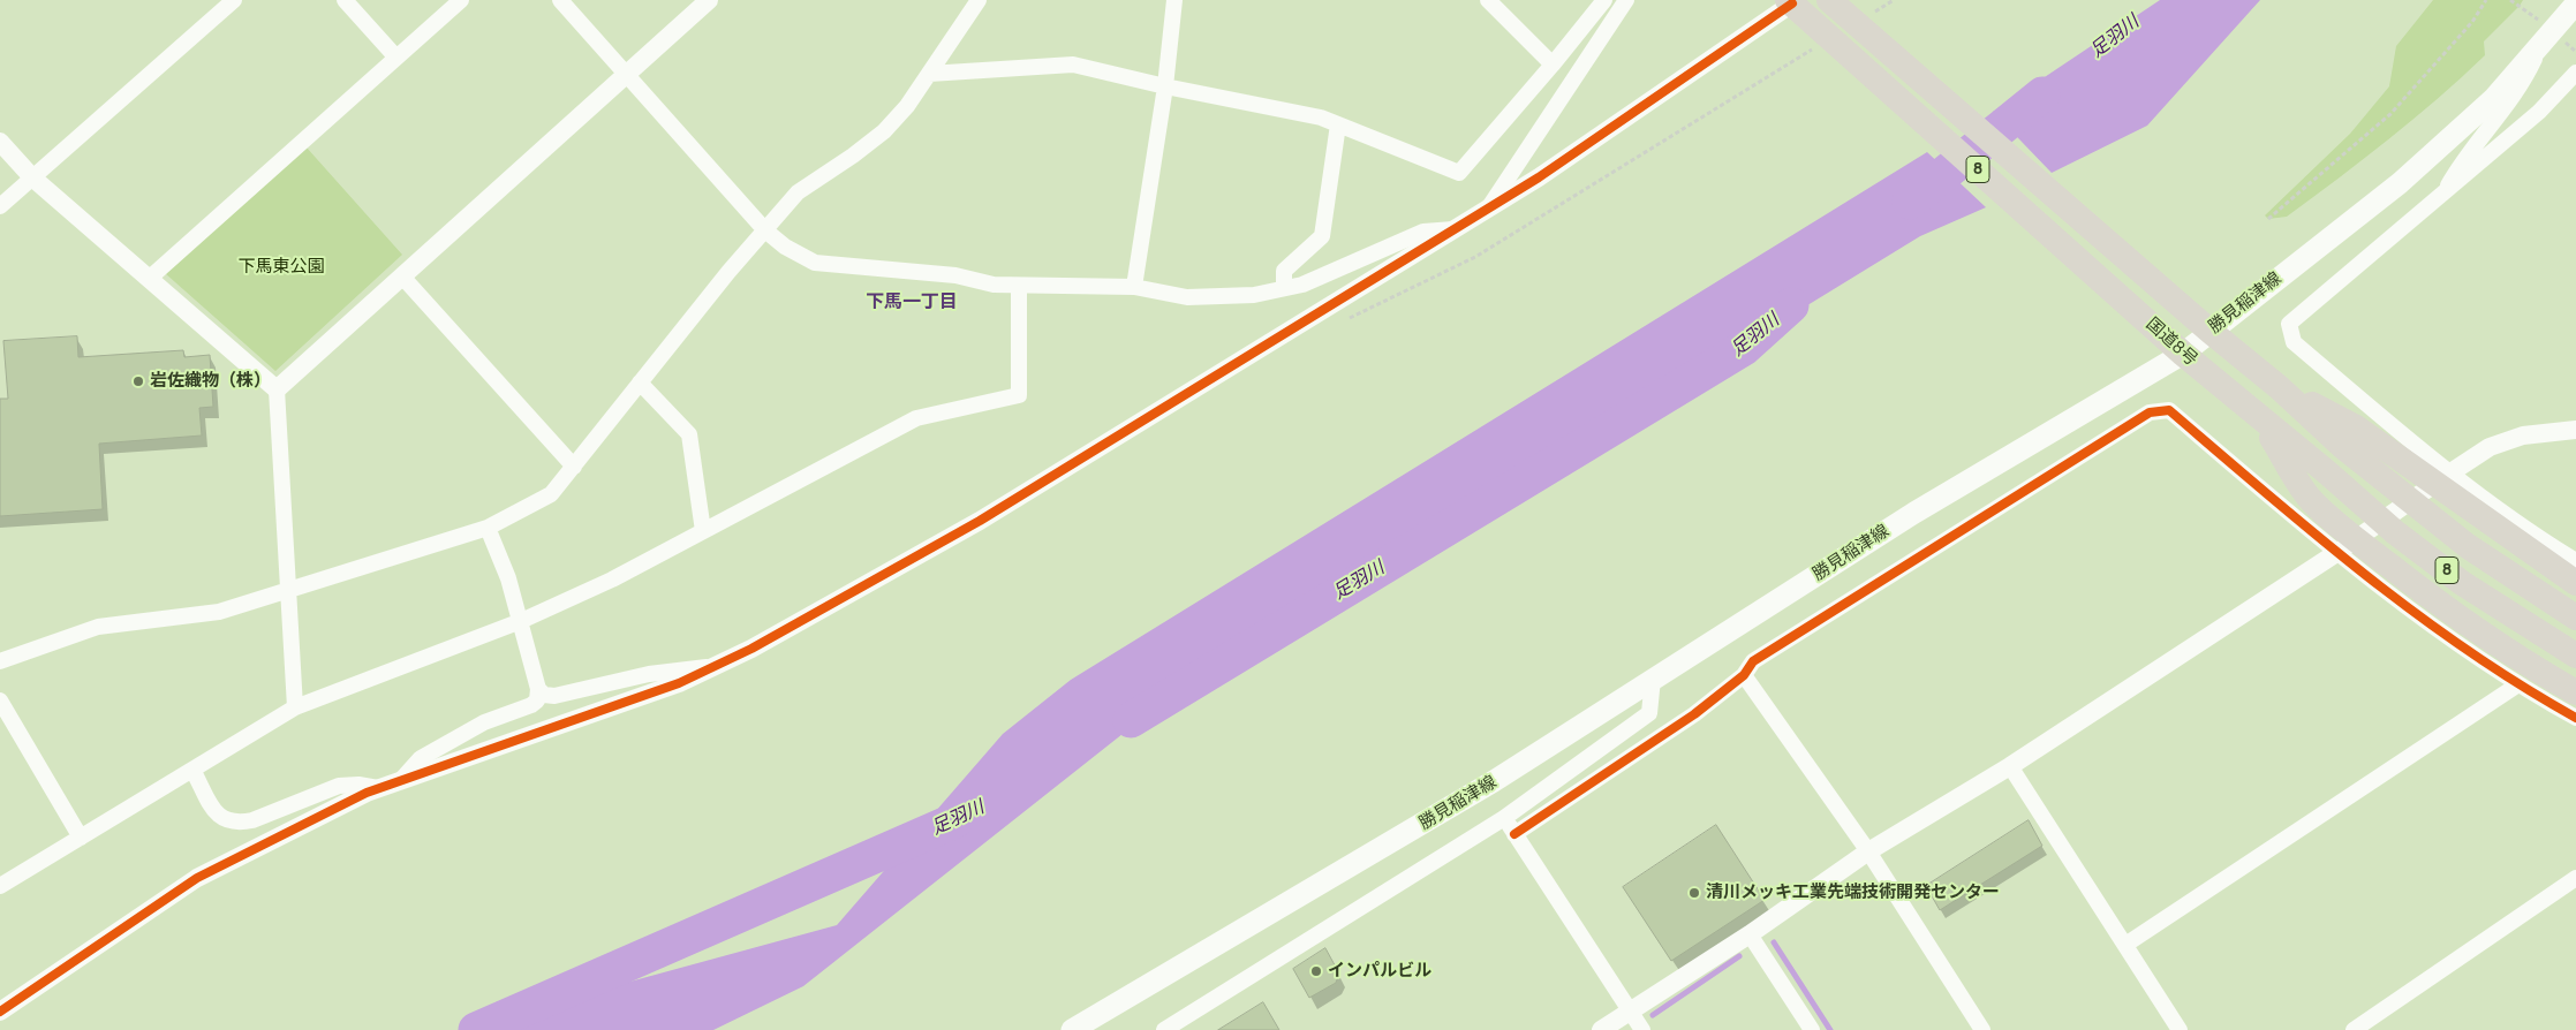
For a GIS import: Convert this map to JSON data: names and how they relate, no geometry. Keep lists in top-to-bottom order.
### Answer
{
  "streets": {
    "highway": ["8", "国道8号"],
    "main road": ["勝見稲津線"]
  },
  "crossings": [
    ["8", "国道8号"],
    ["勝見稲津線", "国道8号"]
  ],
  "districts": ["下馬一丁目"],
  "water": ["足羽川"],
  "parks": ["下馬東公園"],
  "places": ["岩佐織物（株）", "清川メッキ工業先端技術開発センター", "インパルビル"]
}
